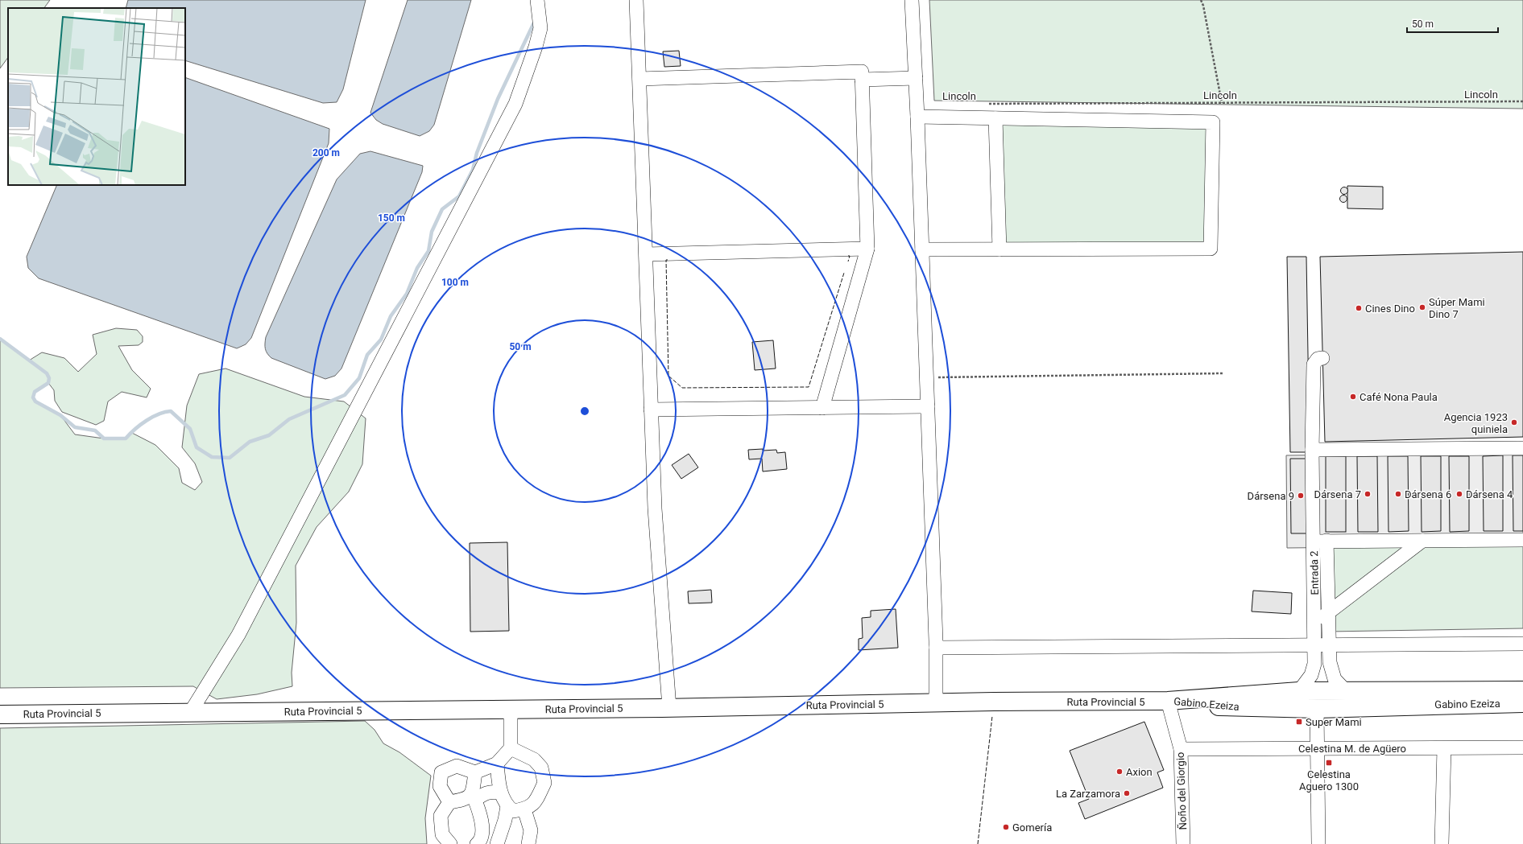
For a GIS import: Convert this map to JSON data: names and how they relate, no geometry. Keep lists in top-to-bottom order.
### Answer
{
  "streets": {
    "main road": ["Ruta Provincial 5", "Gabino Ezeiza"],
    "street": ["Entrada 2", "Celestina M. de Agüero", "Ñoño del Giorgio"],
    "path": ["Lincoln"]
  },
  "crossings": [
    ["Entrada 2", "Gabino Ezeiza"],
    ["Ruta Provincial 5", "Gabino Ezeiza"],
    ["Ruta Provincial 5", "Ñoño del Giorgio"],
    ["Gabino Ezeiza", "Ñoño del Giorgio"],
    ["Celestina M. de Agüero", "Ñoño del Giorgio"]
  ],
  "places": {
    "other": [
      "Súper Mami Dino 7",
      "Cines Dino",
      "Café Nona Paula",
      "Agencia 1923 quiniela",
      "Dársena 7",
      "Dársena 6",
      "Dársena 4",
      "Dársena 9",
      "Axion",
      "La Zarzamora",
      "Gomería"
    ],
    "transit": ["Super Mami", "Celestina Aguero 1300"]
  },
  "scale_bar": "50 m",
  "rings": [
    "200 m",
    "150 m",
    "100 m",
    "50 m"
  ]
}
